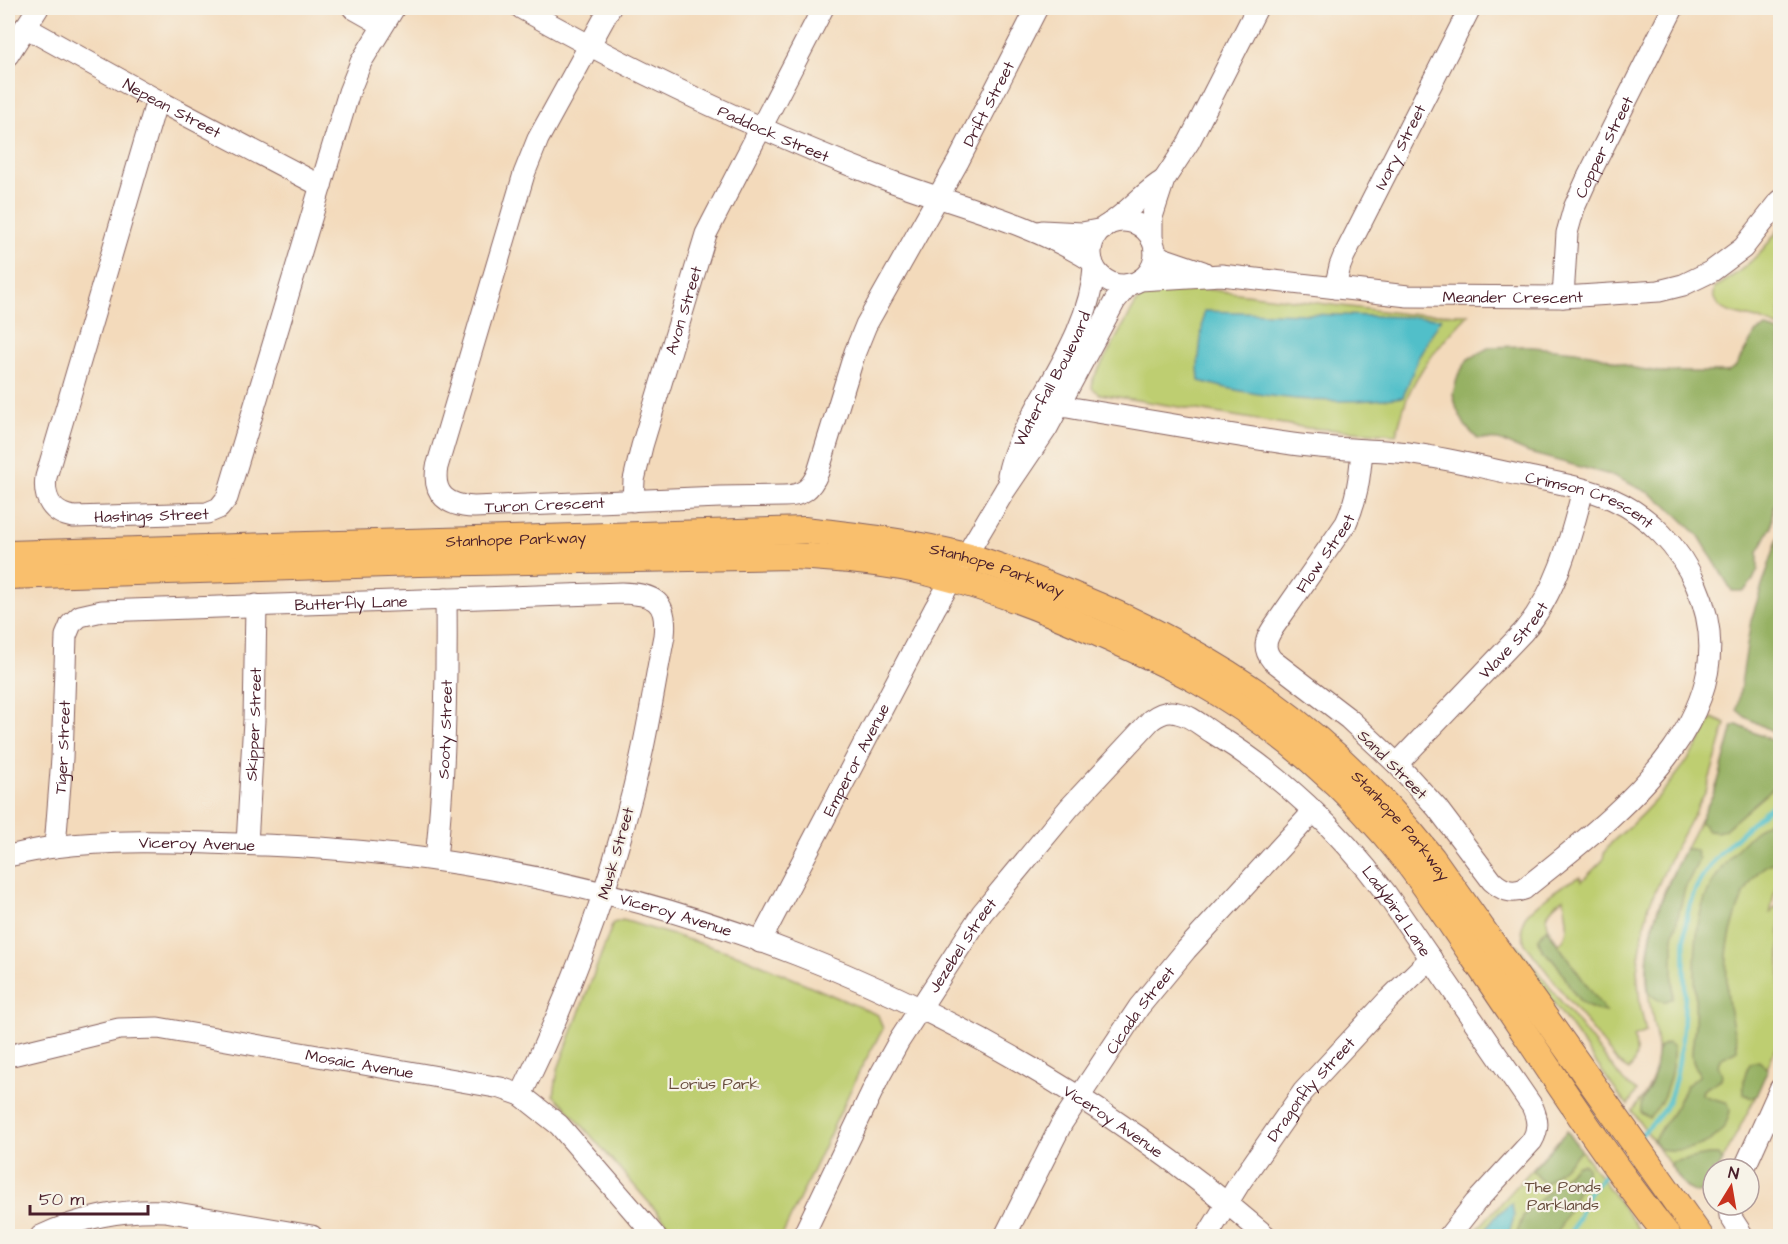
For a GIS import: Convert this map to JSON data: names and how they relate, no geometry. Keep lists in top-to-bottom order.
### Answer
{
  "streets": {
    "main road": ["Stanhope Parkway"],
    "street": [
      "Drift Street",
      "Nepean Street",
      "Paddock Street",
      "Ivory Street",
      "Copper Street",
      "Meander Crescent",
      "Avon Street",
      "Waterfall Boulevard",
      "Crimson Crescent",
      "Turon Crescent",
      "Hastings Street",
      "Flow Street",
      "Butterfly Lane",
      "Wave Street",
      "Skipper Street",
      "Sooty Street",
      "Tiger Street",
      "Emperor Avenue",
      "Sand Street",
      "Viceroy Avenue",
      "Musk Street",
      "Ladybird Lane",
      "Jezebel Street",
      "Cicada Street",
      "Mosaic Avenue",
      "Dragonfly Street"
    ]
  },
  "crossings": [
    ["Drift Street", "Paddock Street"],
    ["Drift Street", "Turon Crescent"],
    ["Nepean Street", "Hastings Street"],
    ["Paddock Street", "Meander Crescent"],
    ["Paddock Street", "Avon Street"],
    ["Paddock Street", "Waterfall Boulevard"],
    ["Paddock Street", "Turon Crescent"],
    ["Ivory Street", "Meander Crescent"],
    ["Copper Street", "Meander Crescent"],
    ["Meander Crescent", "Waterfall Boulevard"],
    ["Avon Street", "Turon Crescent"],
    ["Waterfall Boulevard", "Crimson Crescent"],
    ["Waterfall Boulevard", "Stanhope Parkway"],
    ["Waterfall Boulevard", "Emperor Avenue"],
    ["Crimson Crescent", "Flow Street"],
    ["Crimson Crescent", "Wave Street"],
    ["Crimson Crescent", "Sand Street"],
    ["Stanhope Parkway", "Emperor Avenue"],
    ["Flow Street", "Sand Street"],
    ["Butterfly Lane", "Skipper Street"],
    ["Butterfly Lane", "Sooty Street"],
    ["Butterfly Lane", "Tiger Street"],
    ["Butterfly Lane", "Musk Street"],
    ["Wave Street", "Sand Street"],
    ["Skipper Street", "Viceroy Avenue"],
    ["Sooty Street", "Viceroy Avenue"],
    ["Tiger Street", "Viceroy Avenue"],
    ["Emperor Avenue", "Viceroy Avenue"],
    ["Viceroy Avenue", "Musk Street"],
    ["Viceroy Avenue", "Jezebel Street"],
    ["Viceroy Avenue", "Cicada Street"],
    ["Viceroy Avenue", "Dragonfly Street"],
    ["Musk Street", "Mosaic Avenue"],
    ["Ladybird Lane", "Jezebel Street"],
    ["Ladybird Lane", "Cicada Street"],
    ["Ladybird Lane", "Dragonfly Street"]
  ],
  "parks": ["Lorius Park", "The Ponds Parklands"],
  "scale_bar": "50 m",
  "north": "top"
}
